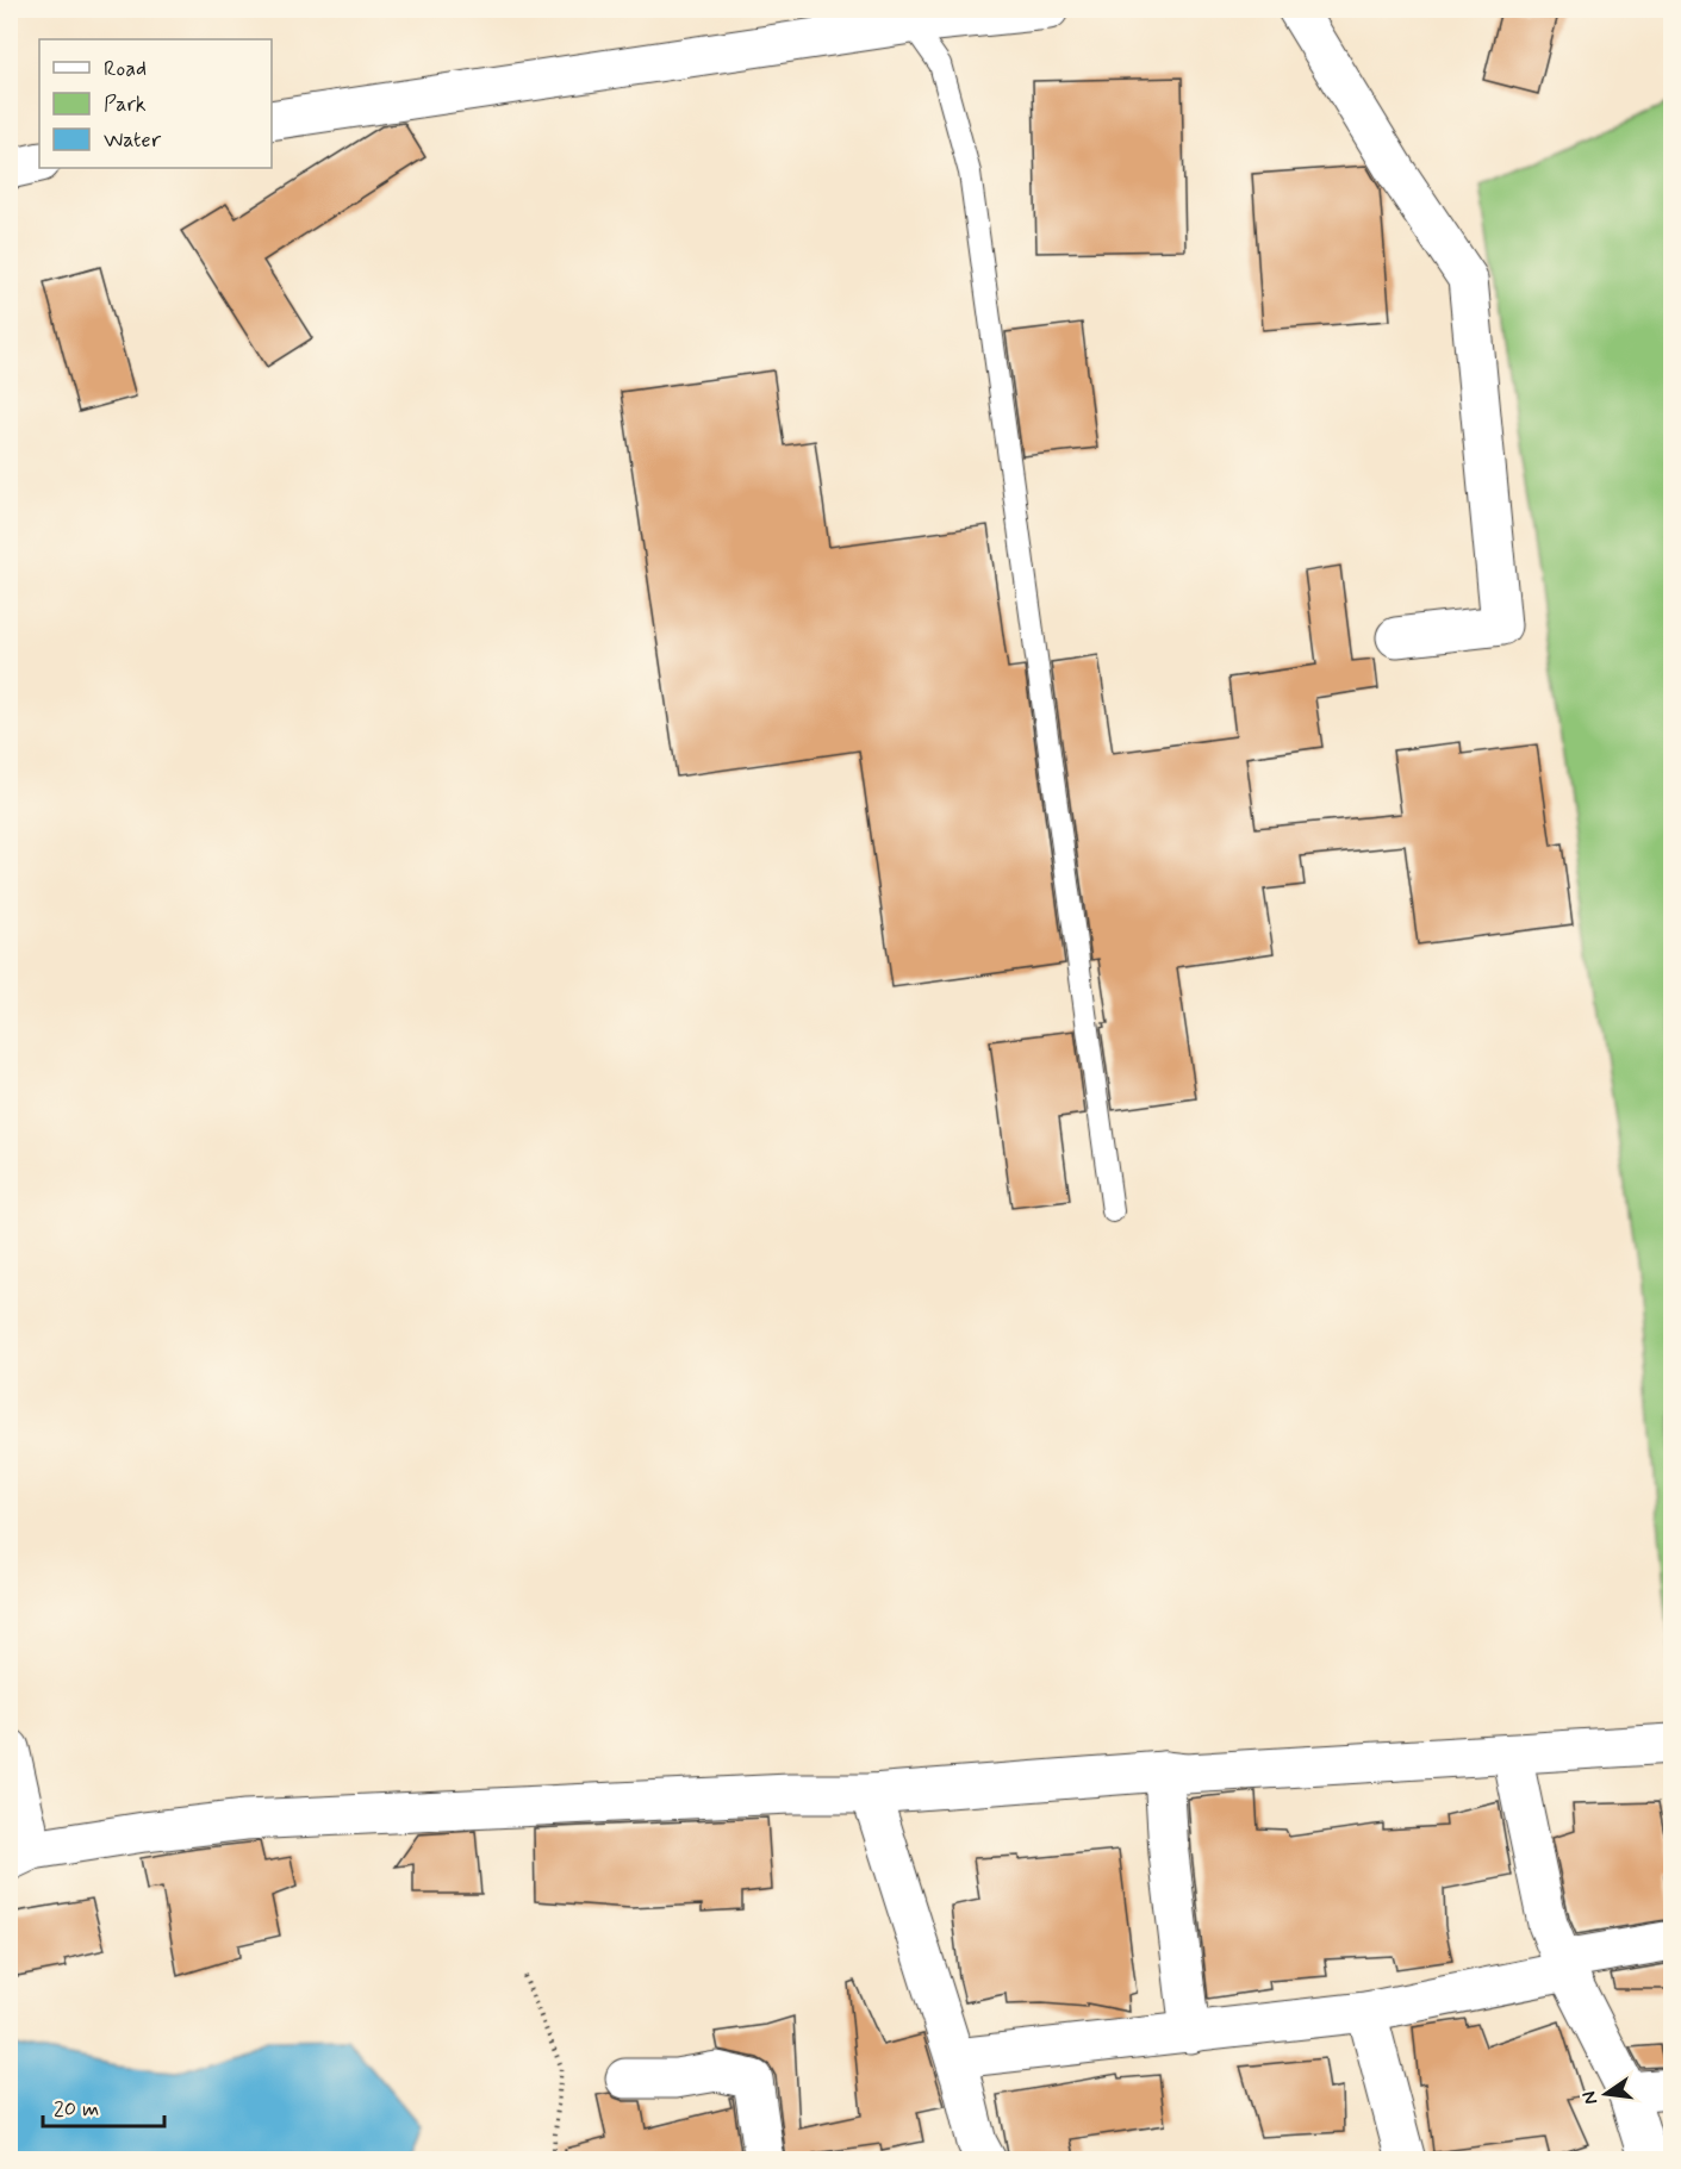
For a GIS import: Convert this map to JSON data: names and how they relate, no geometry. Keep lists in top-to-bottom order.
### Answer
{
  "legend": ["Road", "Park", "Water"],
  "scale_bar": "20 m",
  "north": "left"
}
